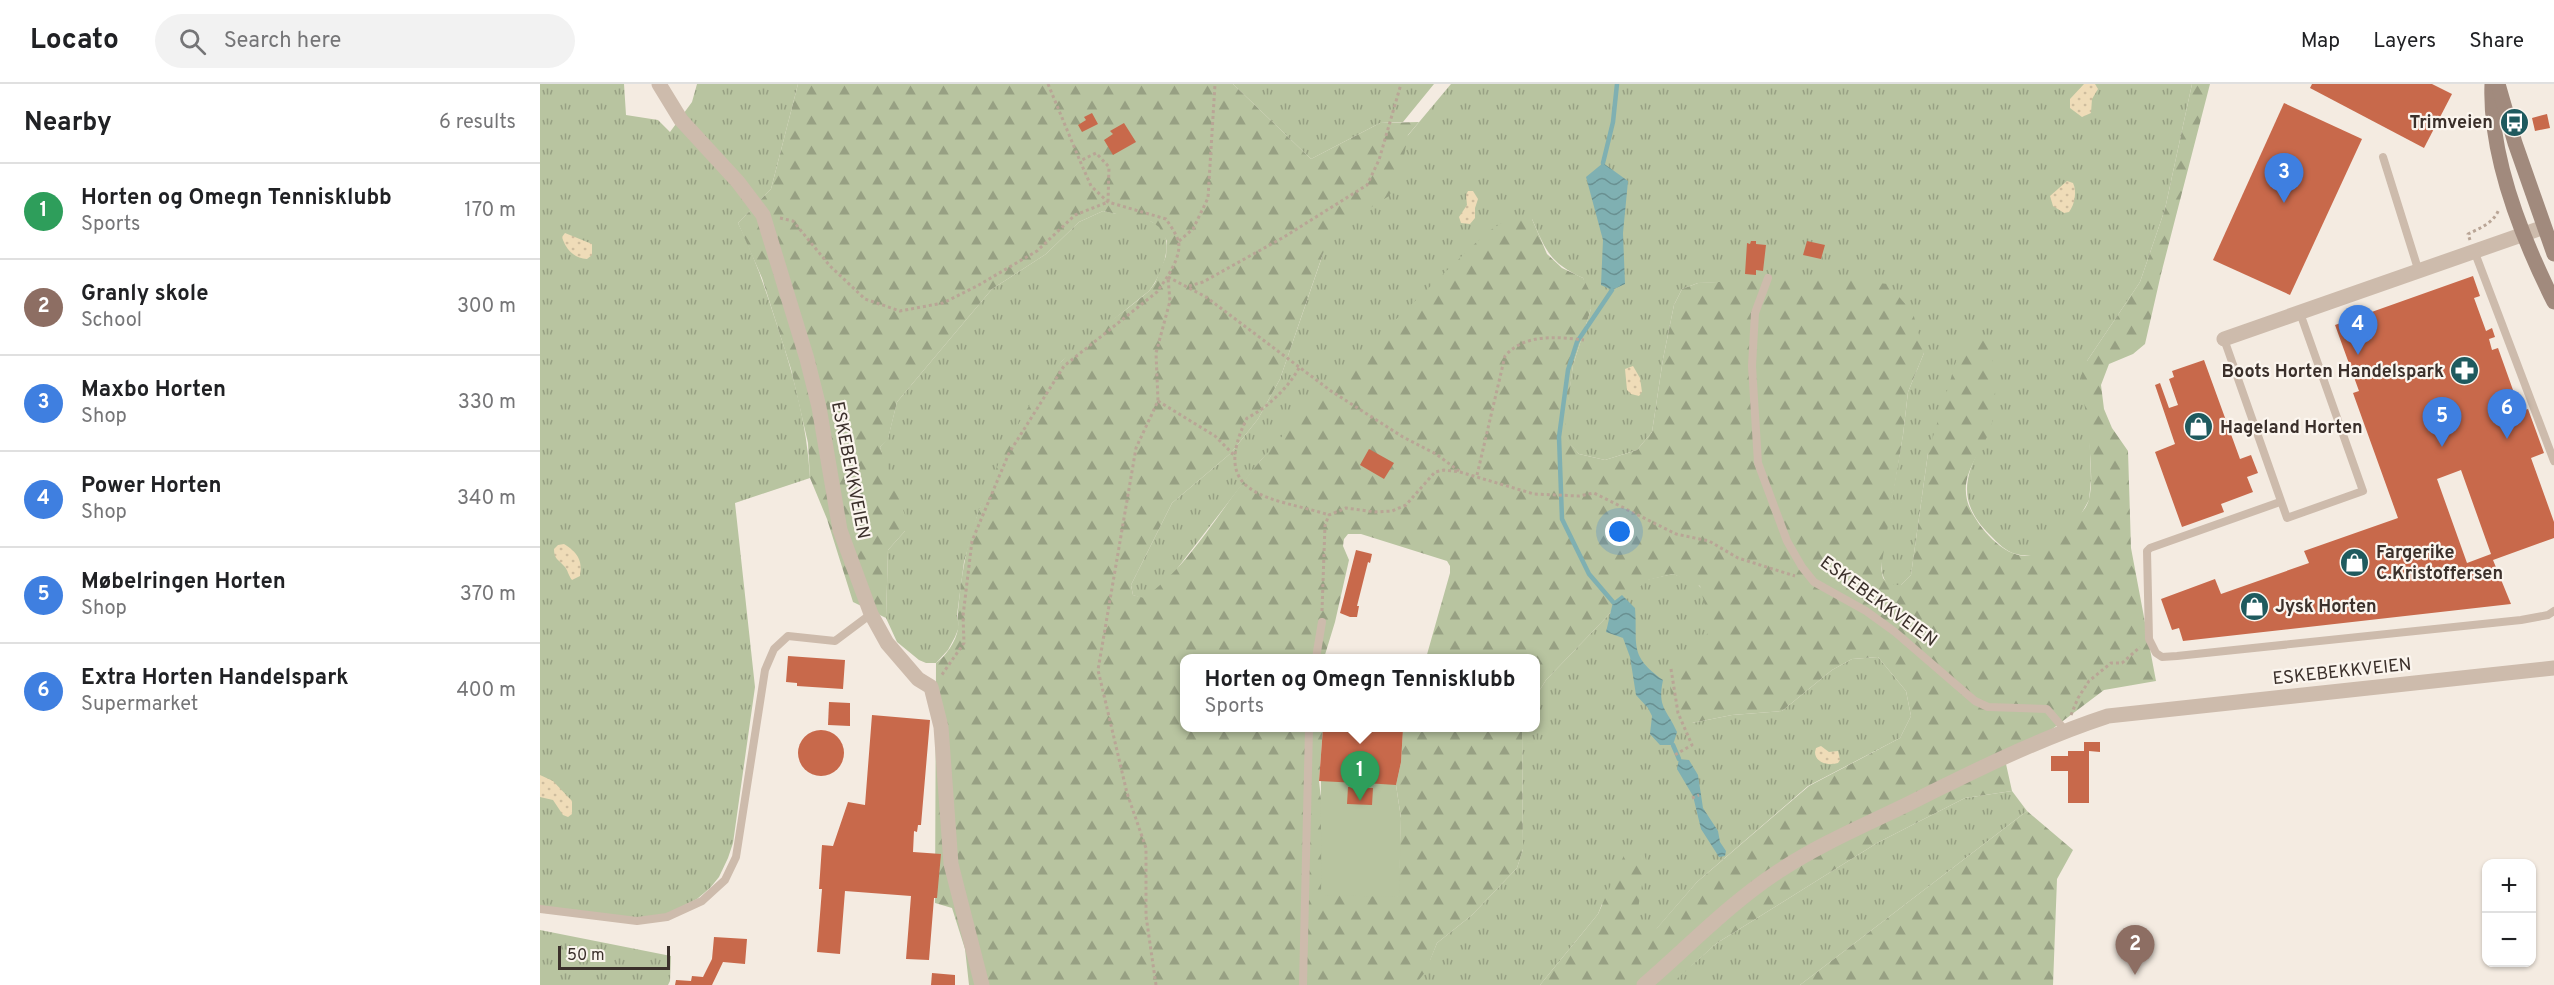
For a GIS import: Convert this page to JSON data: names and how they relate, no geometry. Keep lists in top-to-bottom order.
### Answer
{
  "streets": {
    "street": ["ESKEBEKKVEIEN"]
  },
  "places": {
    "bus stop": ["Trimveien"],
    "pharmacy": ["Boots Horten Handelspark"],
    "shop": ["Hageland Horten", "Fargerike C.Kristoffersen", "Jysk Horten"]
  },
  "scale_bar": "50 m",
  "page": {
    "header": "Locato",
    "search": "Search here",
    "nav": ["Map", "Layers", "Share"],
    "heading": ["Nearby", "6 results"],
    "pins": [
      "3",
      "4",
      "6",
      "5",
      "1",
      "2"
    ],
    "list": [
      {
        "mark": "1",
        "name": "Horten og Omegn Tennisklubb",
        "note": "Sports",
        "value": "170 m"
      },
      {
        "mark": "2",
        "name": "Granly skole",
        "note": "School",
        "value": "300 m"
      },
      {
        "mark": "3",
        "name": "Maxbo Horten",
        "note": "Shop",
        "value": "330 m"
      },
      {
        "mark": "4",
        "name": "Power Horten",
        "note": "Shop",
        "value": "340 m"
      },
      {
        "mark": "5",
        "name": "Møbelringen Horten",
        "note": "Shop",
        "value": "370 m"
      },
      {
        "mark": "6",
        "name": "Extra Horten Handelspark",
        "note": "Supermarket",
        "value": "400 m"
      }
    ],
    "popup": ["Horten og Omegn Tennisklubb", "Sports"],
    "map_buttons": ["+", "−"],
    "scale": "50 m"
  }
}
